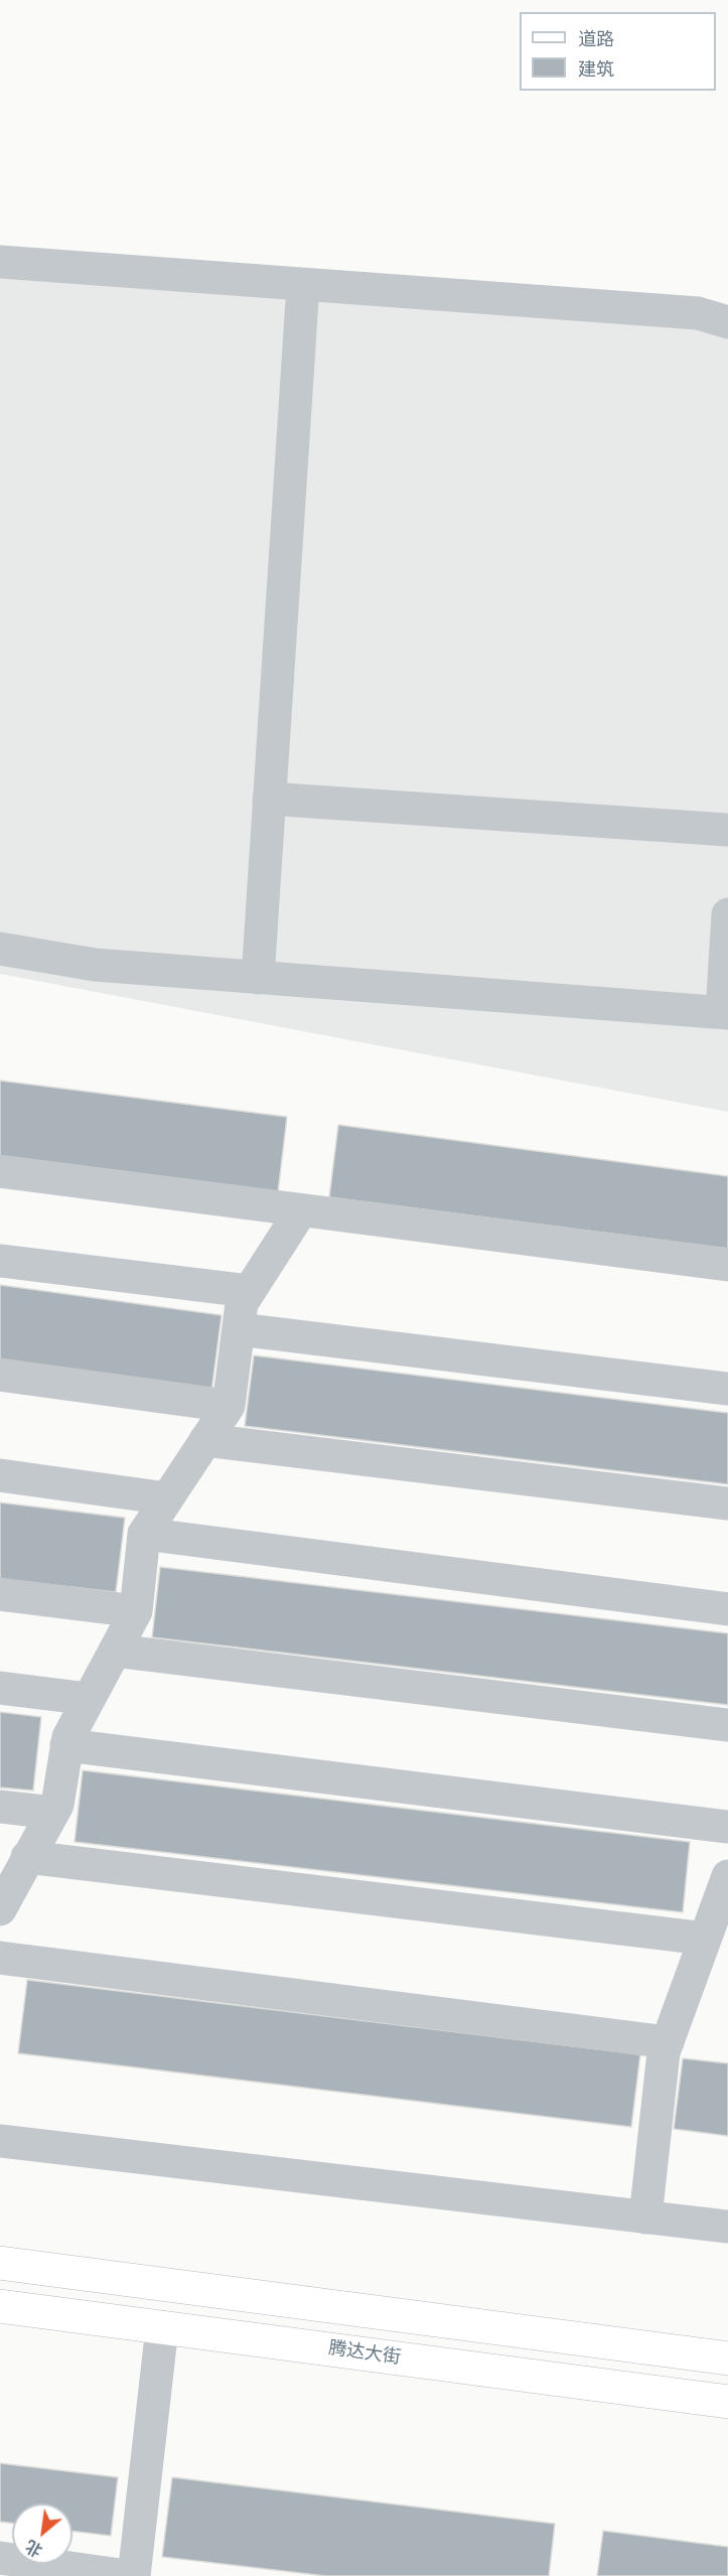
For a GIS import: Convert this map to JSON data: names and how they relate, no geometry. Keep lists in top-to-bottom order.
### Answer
{
  "streets": {
    "main road": ["腾达大街"]
  },
  "legend": ["道路", "建筑"],
  "north": "bottom left"
}
